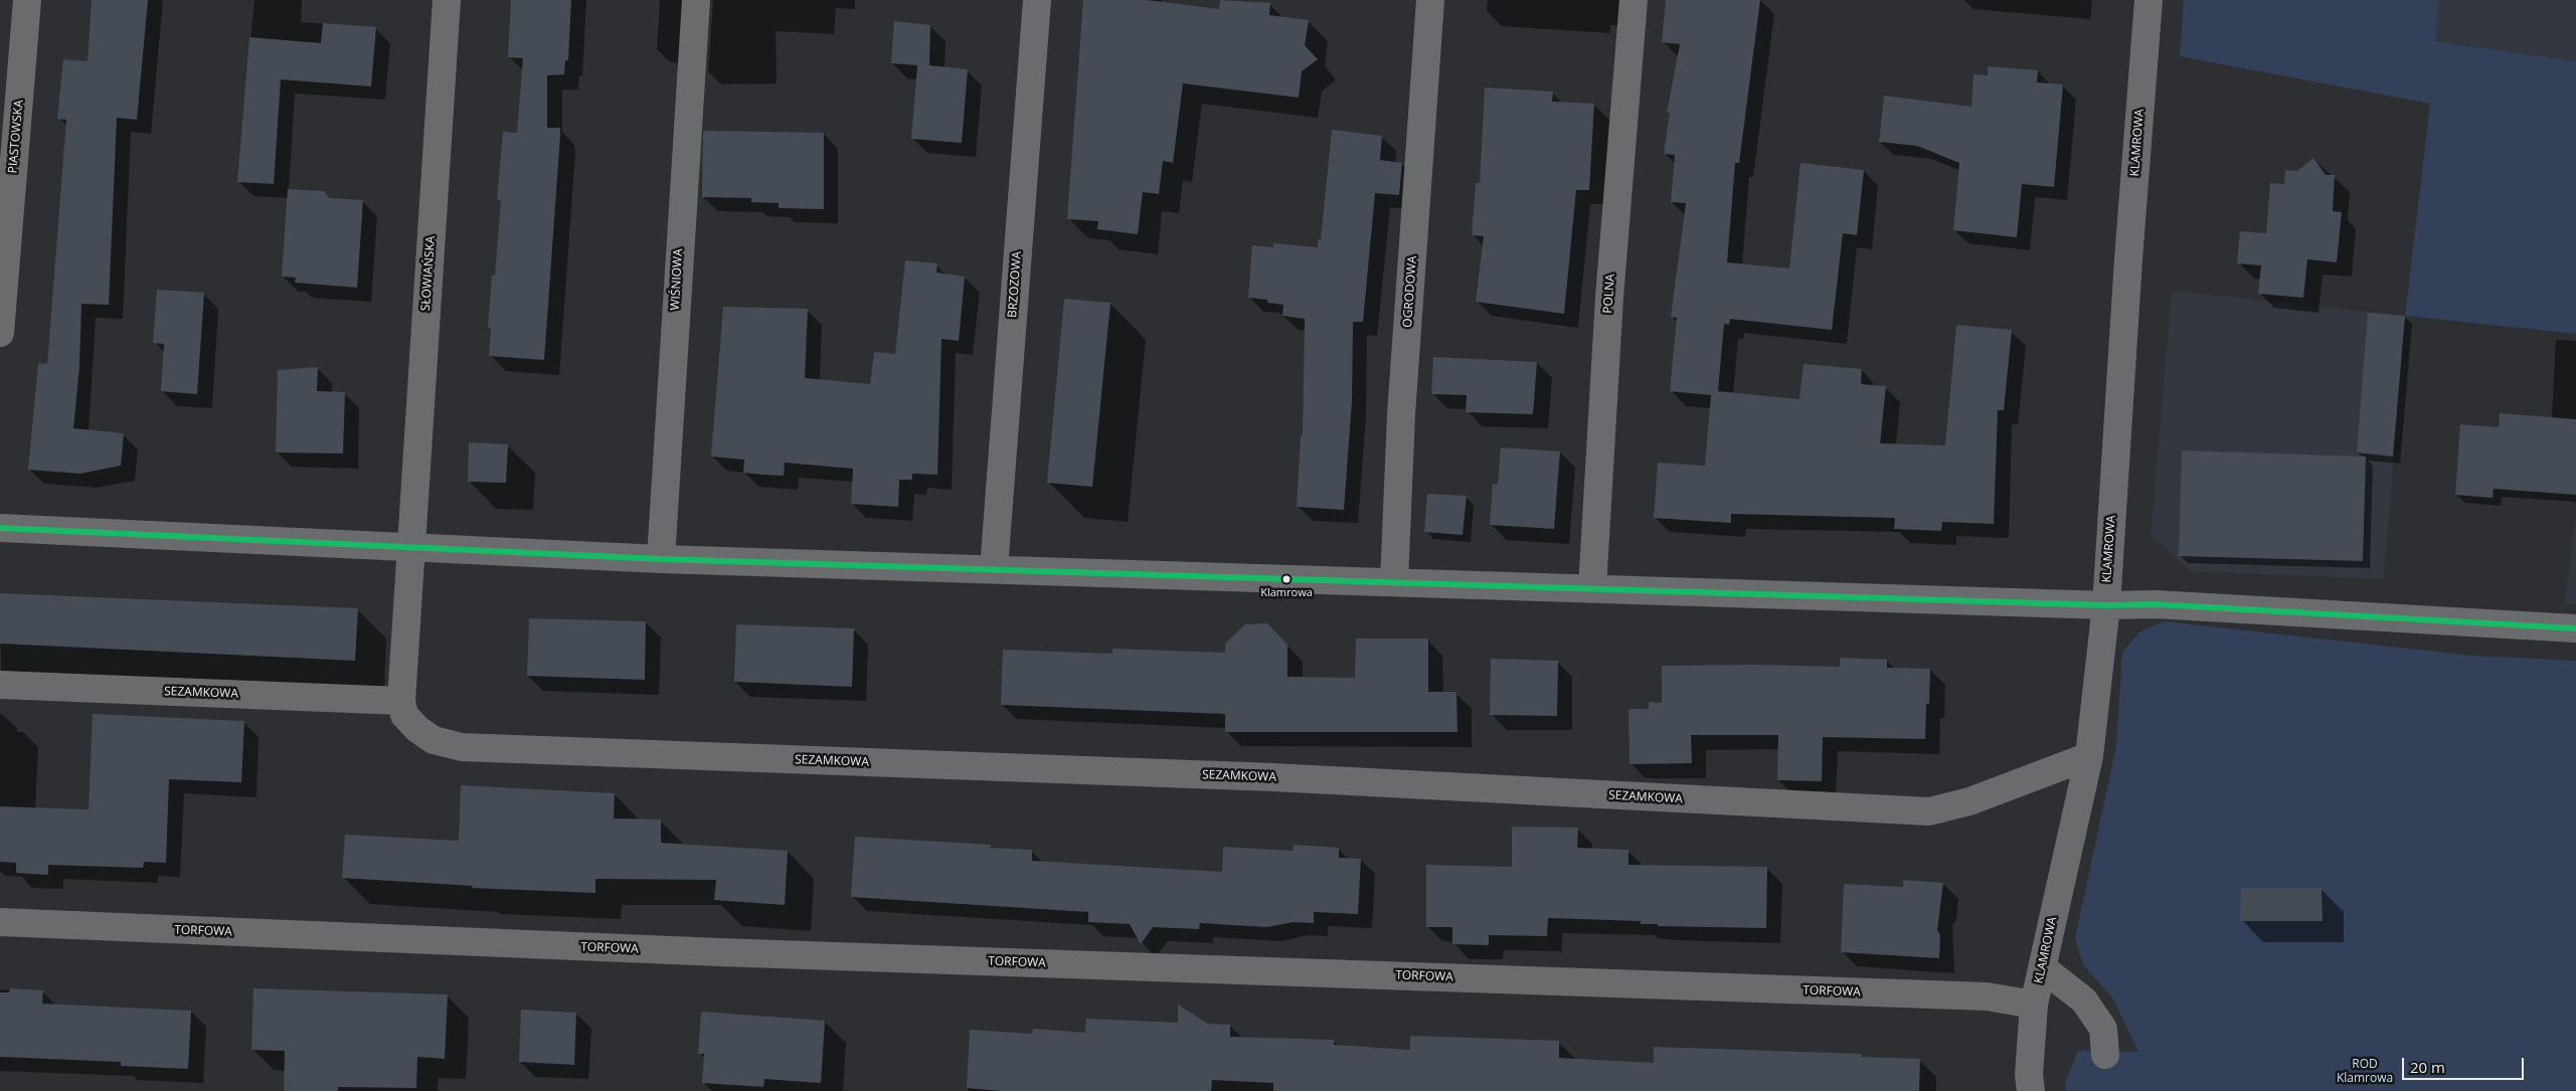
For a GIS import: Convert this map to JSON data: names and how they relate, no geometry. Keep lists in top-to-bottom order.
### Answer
{
  "streets": {
    "street": [
      "PIASTOWSKA",
      "KLAMROWA",
      "SŁOWIAŃSKA",
      "WIŚNIOWA",
      "BRZOZOWA",
      "OGRODOWA",
      "POLNA",
      "SEZAMKOWA",
      "TORFOWA"
    ]
  },
  "crossings": [
    ["KLAMROWA", "SEZAMKOWA"],
    ["KLAMROWA", "TORFOWA"],
    ["SŁOWIAŃSKA", "SEZAMKOWA"]
  ],
  "parks": ["ROD Klamrowa"],
  "places": ["Klamrowa"],
  "scale_bar": "20 m"
}
